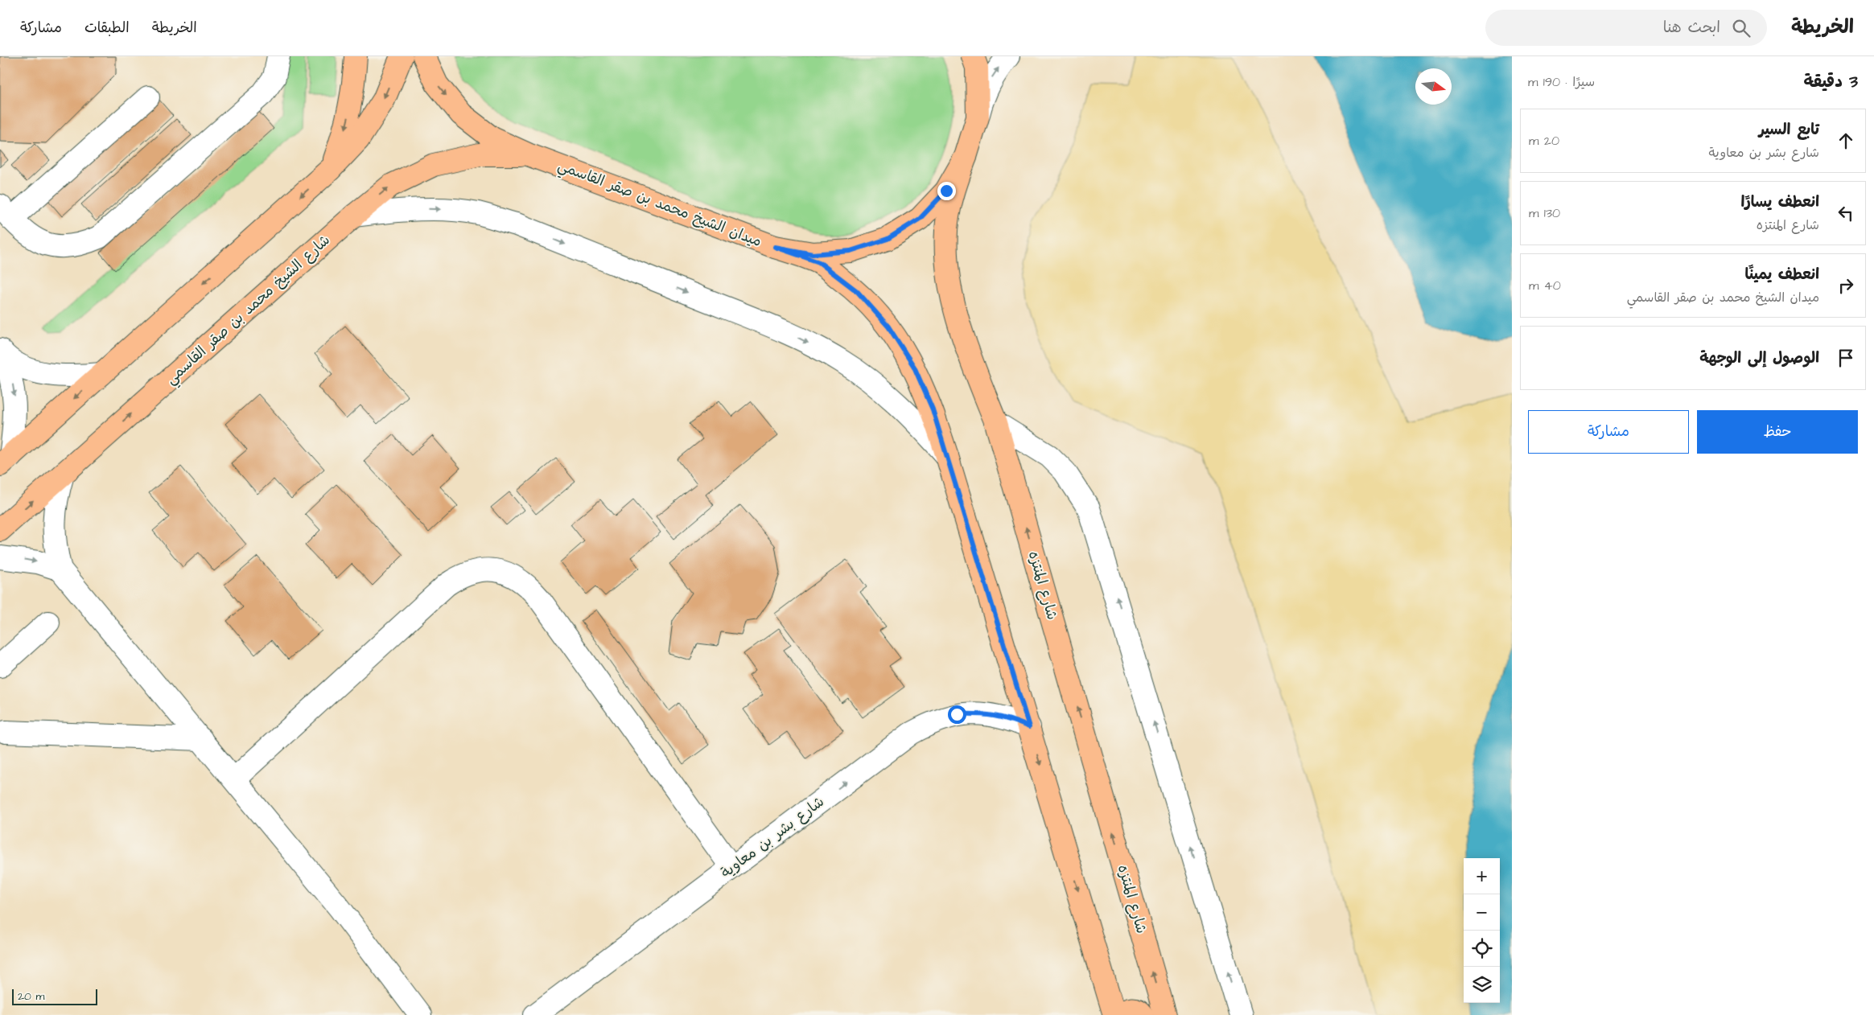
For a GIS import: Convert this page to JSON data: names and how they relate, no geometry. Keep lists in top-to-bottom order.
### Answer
{
  "streets": {
    "main road": ["ميدان الشيخ محمد بن صقر القاسمي", "شارع الشيخ محمد بن صقر القاسمي", "شارع المنتزه"],
    "street": ["شارع بشر بن معاوية"]
  },
  "crossings": [
    ["ميدان الشيخ محمد بن صقر القاسمي", "شارع الشيخ محمد بن صقر القاسمي"],
    ["ميدان الشيخ محمد بن صقر القاسمي", "شارع المنتزه"]
  ],
  "one_way": ["شارع بشر بن معاوية"],
  "scale_bar": "20 m",
  "north": "right",
  "page": {
    "header": "الخريطة",
    "search": "ابحث هنا",
    "nav": ["الخريطة", "الطبقات", "مشاركة"],
    "heading": ["3 دقيقة", "سيرًا · 190 m"],
    "list": [
      ["تابع السير", "شارع بشر بن معاوية", "20 m"],
      ["انعطف يسارًا", "شارع المنتزه", "130 m"],
      ["انعطف يمينًا", "ميدان الشيخ محمد بن صقر القاسمي", "40 m"],
      "الوصول إلى الوجهة"
    ],
    "buttons": ["حفظ", "مشاركة"],
    "map_buttons": ["+", "−"],
    "scale": "20 m"
  }
}
